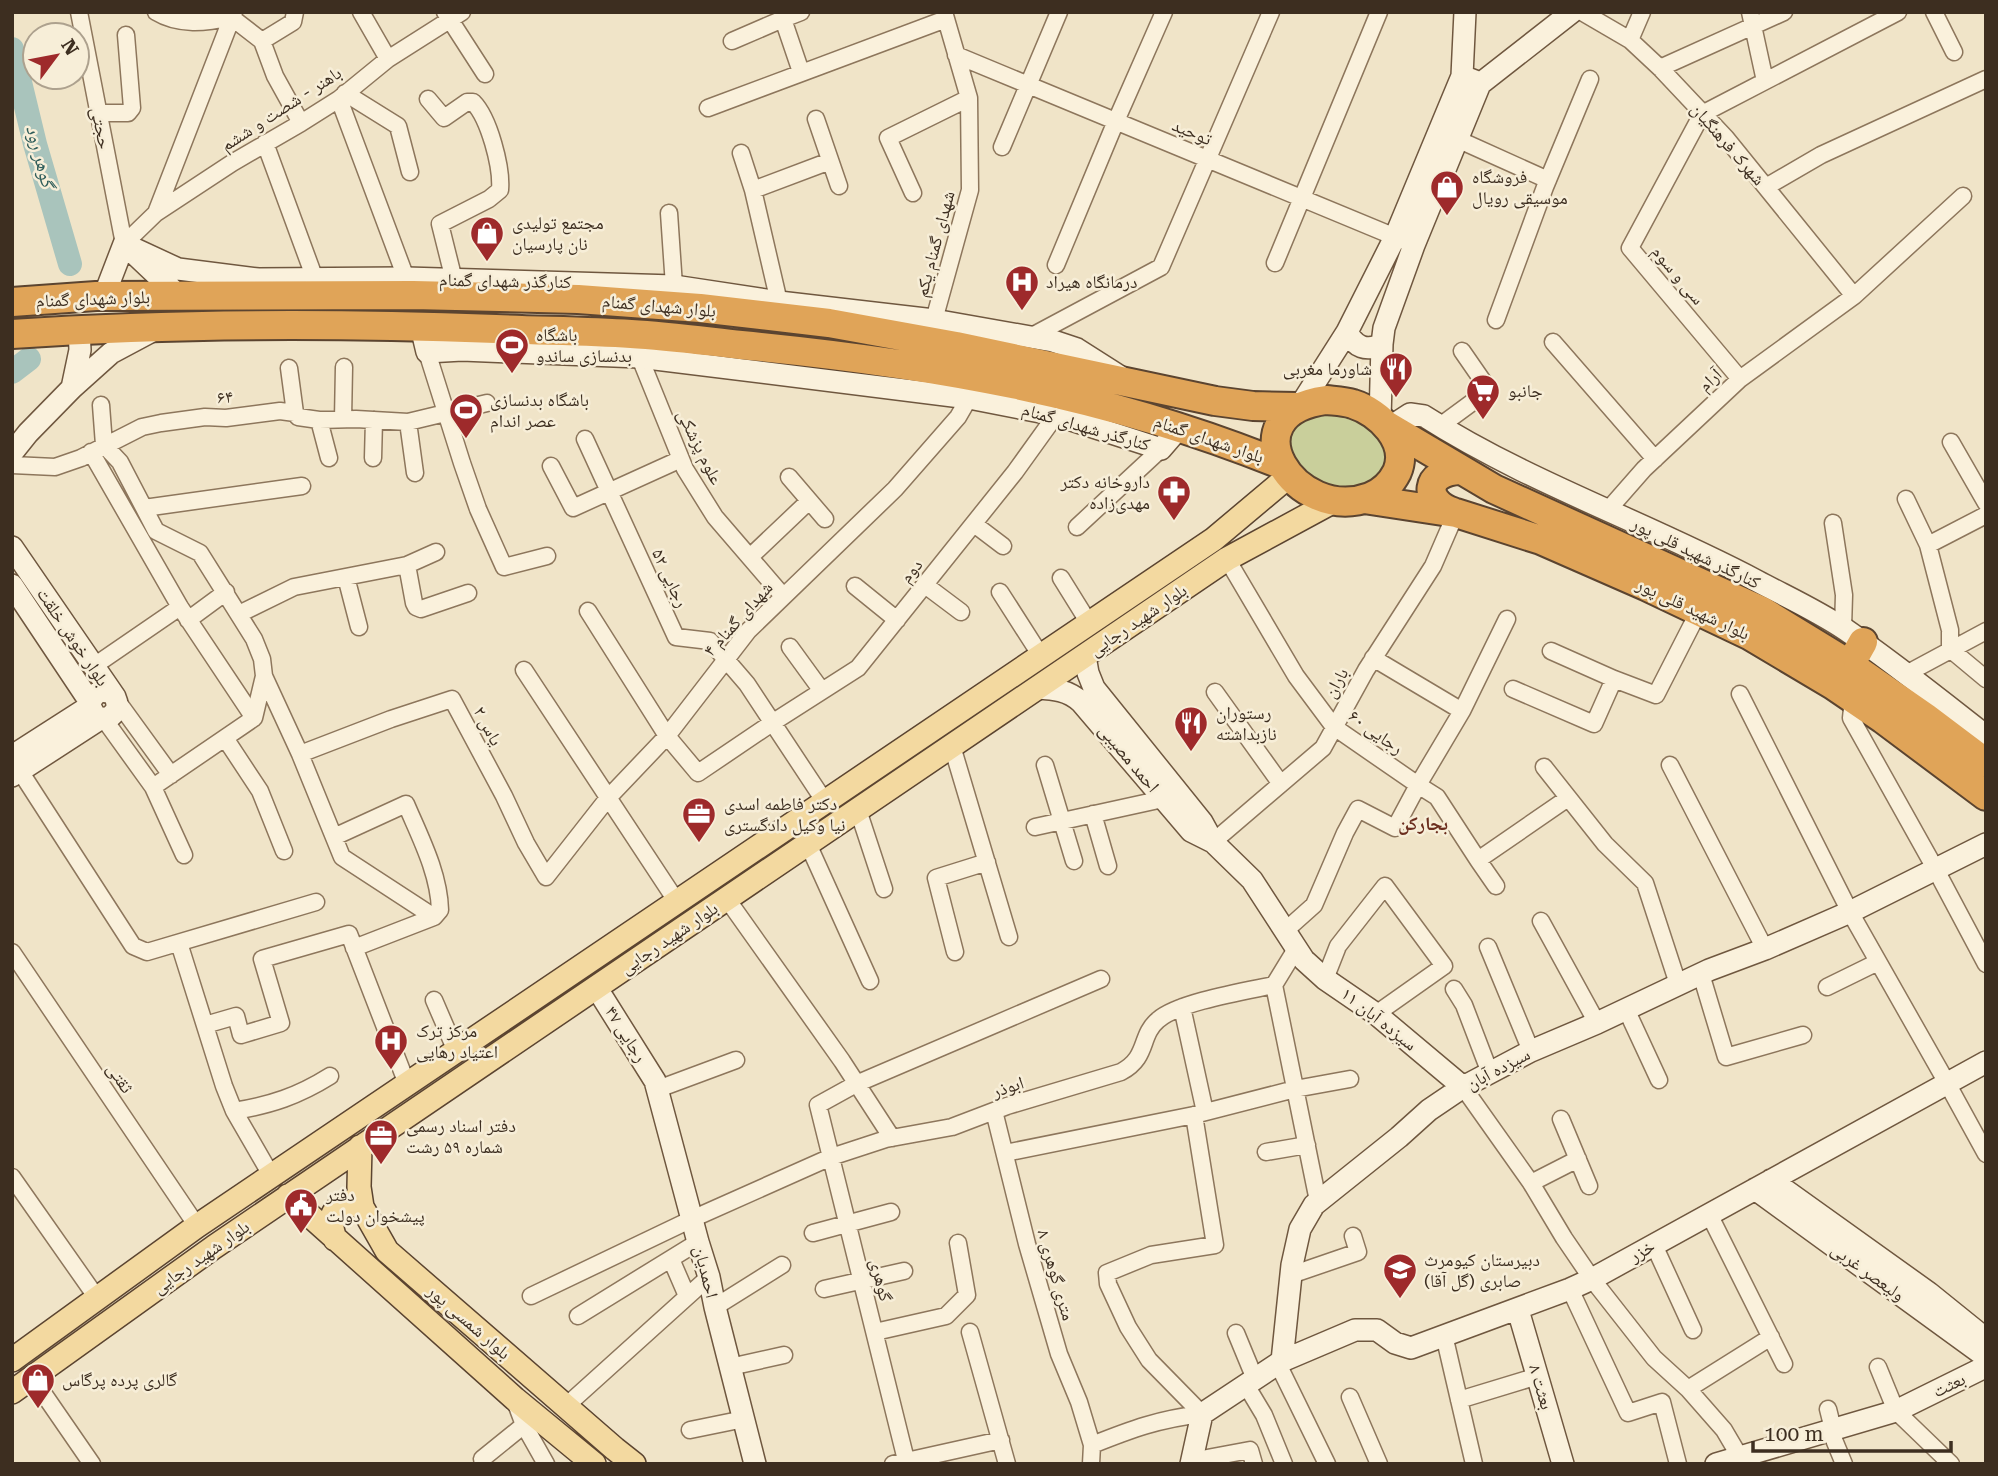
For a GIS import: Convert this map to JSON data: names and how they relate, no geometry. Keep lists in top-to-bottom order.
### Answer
{
  "streets": {
    "highway": ["بلوار شهدای گمنام", "بلوار شهید قلی پور"],
    "main road": ["بلوار شهید رجایی", "بلوار شمسی پور"],
    "street": [
      "باهنر - شصت و ششم",
      "حجتی",
      "توحید",
      "شهرک فرهنگیان",
      "شهدای گمنام یکم",
      "سی و سوم",
      "کنارگذر شهدای گمنام",
      "آرام",
      "۶۴",
      "علوم پزشکی",
      "کنارگذر شهید قلی پور",
      "دوم",
      "رجایی ۵۲",
      "شهدای گمنام ۴",
      "بلوار خوش خلقت",
      "باران",
      "یاس ۲",
      "رجایی ۶۰",
      "احمد مصیبی",
      "سیزده آبان ۱۱",
      "رجایی ۴۷",
      "سیزده آبان",
      "ثقتی",
      "ابوذر",
      "خزر",
      "احمدیان",
      "ولیعصر غربی",
      "۸ متری گوهری",
      "گوهری",
      "بعثت",
      "بعثت ۸"
    ]
  },
  "crossings": [
    ["باهنر - شصت و ششم", "حجتی"],
    ["باهنر - شصت و ششم", "کنارگذر شهدای گمنام"],
    ["حجتی", "کنارگذر شهدای گمنام"],
    ["توحید", "شهدای گمنام یکم"],
    ["شهرک فرهنگیان", "سی و سوم"],
    ["شهرک فرهنگیان", "آرام"],
    ["شهدای گمنام یکم", "کنارگذر شهدای گمنام"],
    ["سی و سوم", "آرام"],
    ["کنارگذر شهدای گمنام", "بلوار شهدای گمنام"],
    ["کنارگذر شهدای گمنام", "علوم پزشکی"],
    ["کنارگذر شهدای گمنام", "دوم"],
    ["کنارگذر شهدای گمنام", "شهدای گمنام ۴"],
    ["بلوار شهدای گمنام", "علوم پزشکی"],
    ["بلوار شهدای گمنام", "کنارگذر شهید قلی پور"],
    ["بلوار شهدای گمنام", "بلوار شهید قلی پور"],
    ["بلوار شهدای گمنام", "بلوار شهید رجایی"],
    ["آرام", "کنارگذر شهید قلی پور"],
    ["علوم پزشکی", "شهدای گمنام ۴"],
    ["کنارگذر شهید قلی پور", "بلوار شهید قلی پور"],
    ["کنارگذر شهید قلی پور", "بلوار شهید رجایی"],
    ["دوم", "رجایی ۵۲"],
    ["دوم", "شهدای گمنام ۴"],
    ["رجایی ۵۲", "شهدای گمنام ۴"],
    ["رجایی ۵۲", "بلوار شهید رجایی"],
    ["بلوار شهید قلی پور", "بلوار شهید رجایی"],
    ["بلوار شهید قلی پور", "باران"],
    ["شهدای گمنام ۴", "یاس ۲"],
    ["بلوار شهید رجایی", "رجایی ۶۰"],
    ["بلوار شهید رجایی", "احمد مصیبی"],
    ["بلوار شهید رجایی", "رجایی ۴۷"],
    ["بلوار شهید رجایی", "ثقتی"],
    ["بلوار شهید رجایی", "بلوار شمسی پور"],
    ["باران", "رجایی ۶۰"],
    ["باران", "احمد مصیبی"],
    ["احمد مصیبی", "سیزده آبان ۱۱"],
    ["سیزده آبان ۱۱", "سیزده آبان"],
    ["رجایی ۴۷", "احمدیان"],
    ["سیزده آبان", "خزر"],
    ["ابوذر", "احمدیان"],
    ["ابوذر", "۸ متری گوهری"],
    ["ابوذر", "گوهری"],
    ["خزر", "ولیعصر غربی"],
    ["خزر", "بعثت ۸"],
    ["ولیعصر غربی", "بعثت"]
  ],
  "districts": ["بجارکن"],
  "water": ["گوهر رود"],
  "places": {
    "shop": ["فروشگاه موسیقی رویال", "مجتمع تولیدی نان پارسیان", "گالری پرده پرگاس"],
    "hospital": ["درمانگاه هیراد", "مرکز ترک اعتیاد رهایی"],
    "sports": ["باشگاه بدنسازی ساندو", "باشگاه بدنسازی عصر اندام"],
    "restaurant": ["شاورما مغربی", "رستوران نازبداشته"],
    "supermarket": ["جانبو"],
    "pharmacy": ["داروخانه دکتر مهدی‌زاده"],
    "office": ["دکتر فاطمه اسدی نیا وکیل دادگستری", "دفتر اسناد رسمی شماره ۵۹ رشت"],
    "public building": ["دفتر پیشخوان دولت"],
    "school or university": ["دبیرستان کیومرث صابری (گل آقا)"]
  },
  "scale_bar": "100 m",
  "north": "top right"
}
